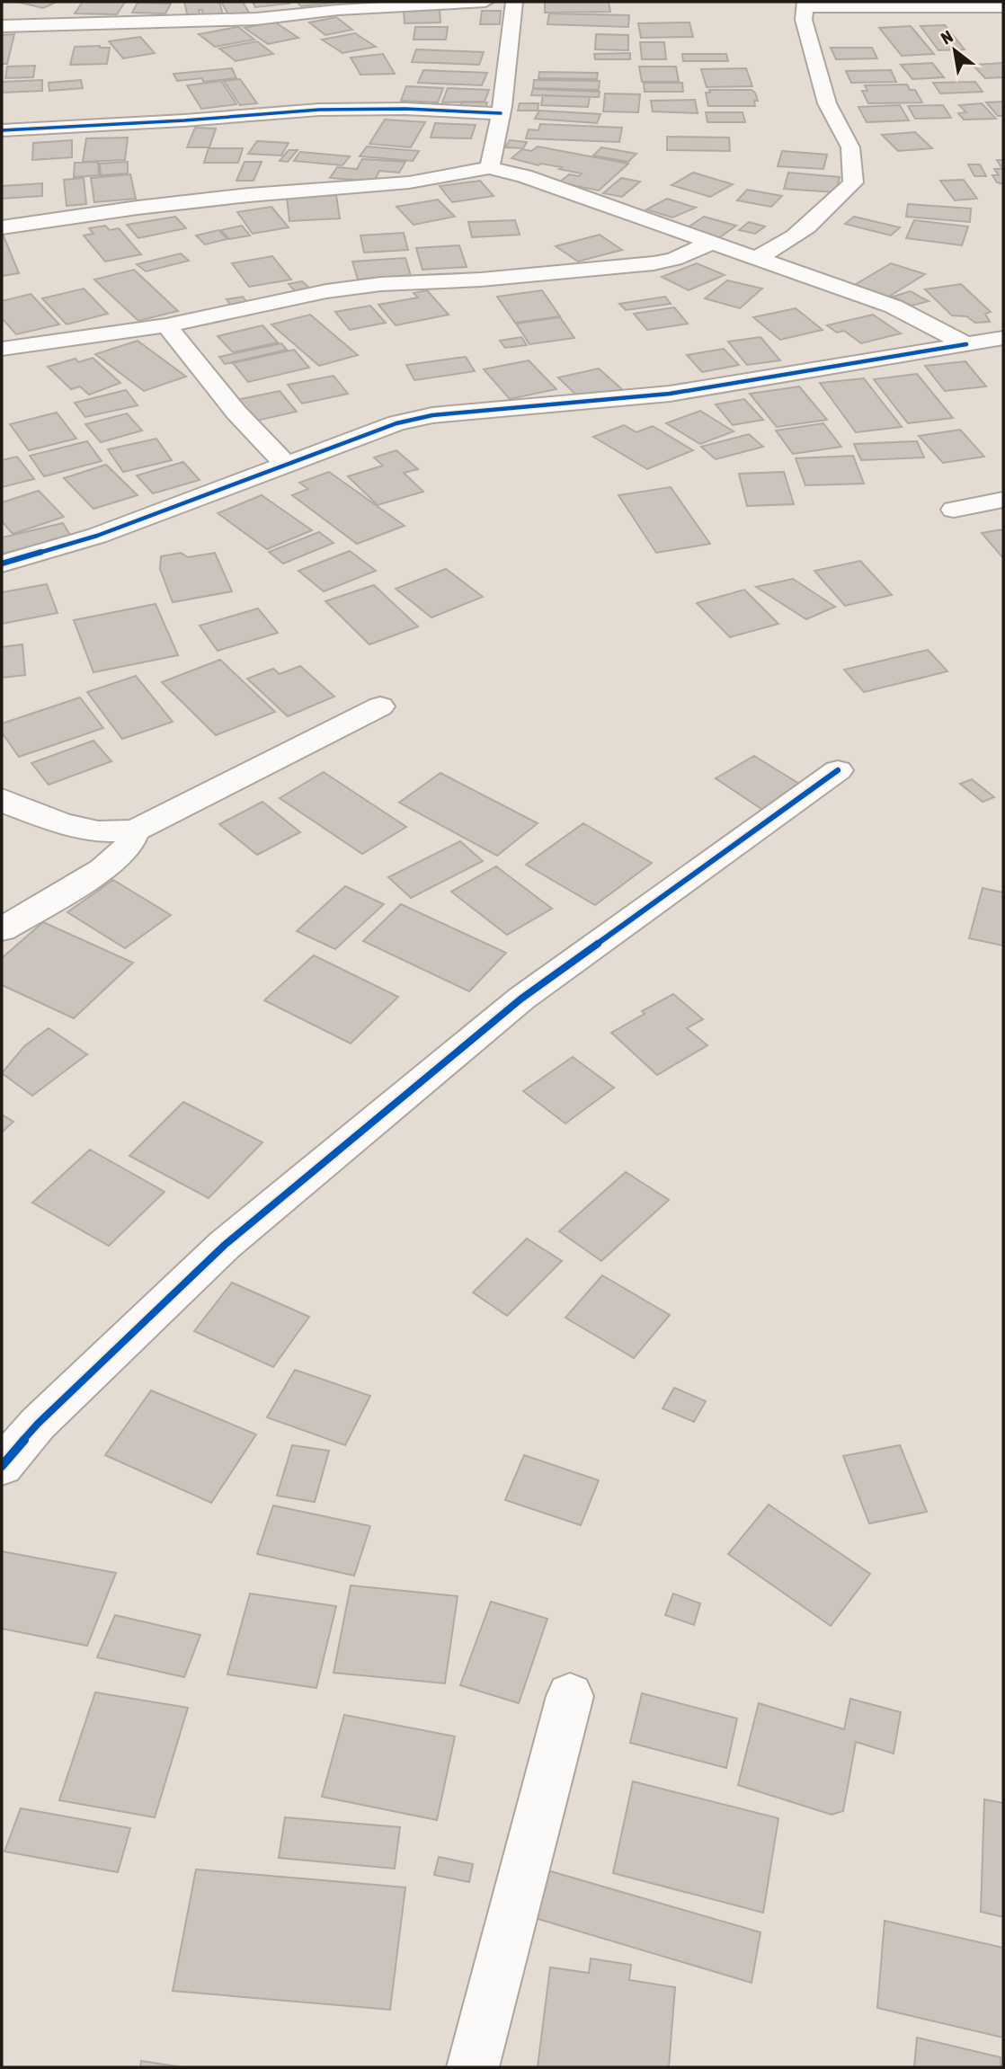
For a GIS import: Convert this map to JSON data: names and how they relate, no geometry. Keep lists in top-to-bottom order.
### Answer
{
  "north": "top left"
}
